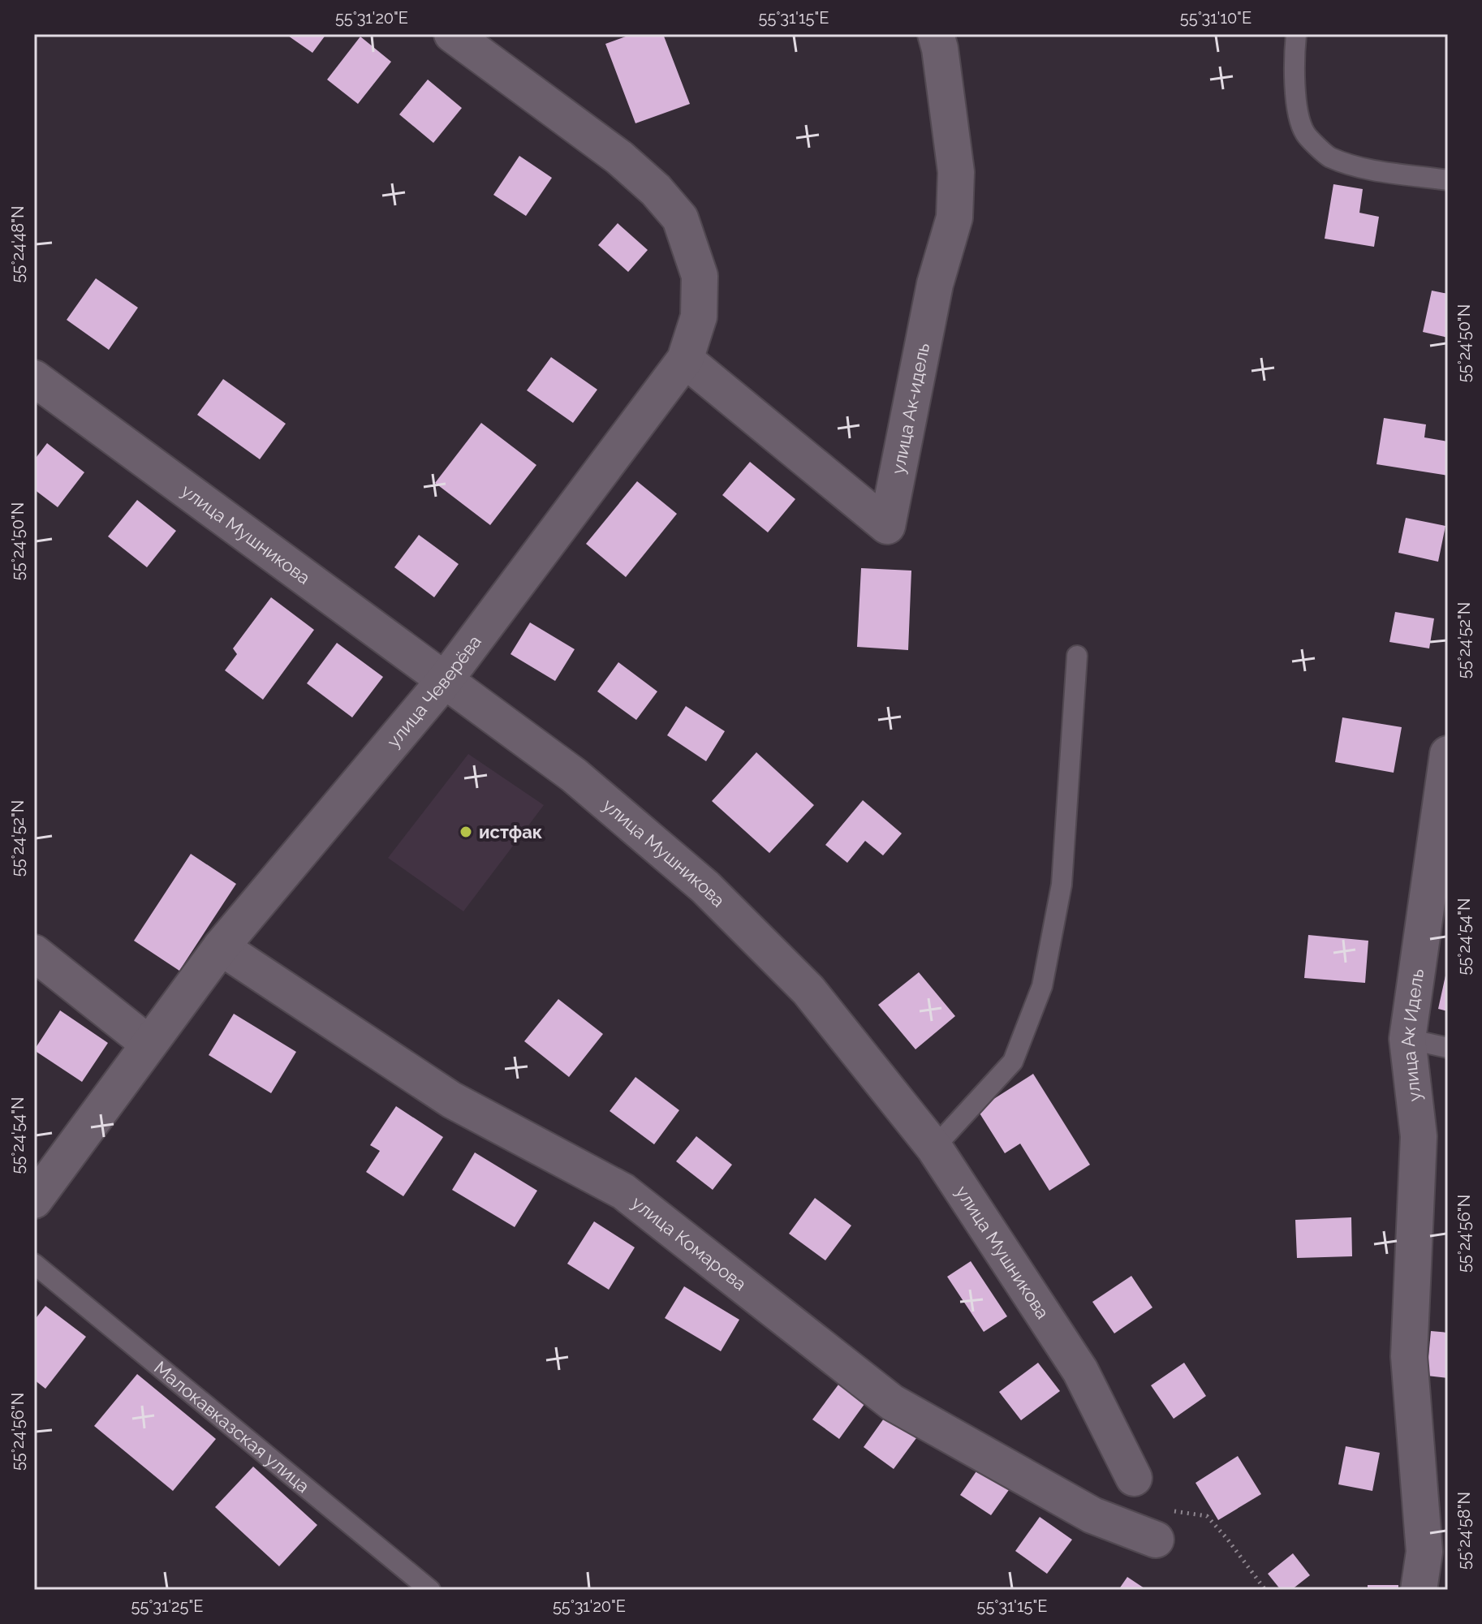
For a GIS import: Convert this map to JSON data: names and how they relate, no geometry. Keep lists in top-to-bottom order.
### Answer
{
  "streets": {
    "street": [
      "улица Ак-идель",
      "улица Мушникова",
      "улица Чеверёва",
      "улица Ак Идель",
      "улица Комарова"
    ],
    "lane": ["Малокавказская улица"]
  },
  "crossings": [
    ["улица Ак-идель", "улица Чеверёва"],
    ["улица Мушникова", "улица Чеверёва"],
    ["улица Чеверёва", "улица Комарова"]
  ],
  "places": ["истфак"],
  "coordinates": [
    "55°31'20\"E",
    "55°31'15\"E",
    "55°31'10\"E",
    "55°24'48\"N",
    "55°24'50\"N",
    "55°24'52\"N",
    "55°24'54\"N",
    "55°24'56\"N",
    "55°24'58\"N",
    "55°31'25\"E"
  ]
}
